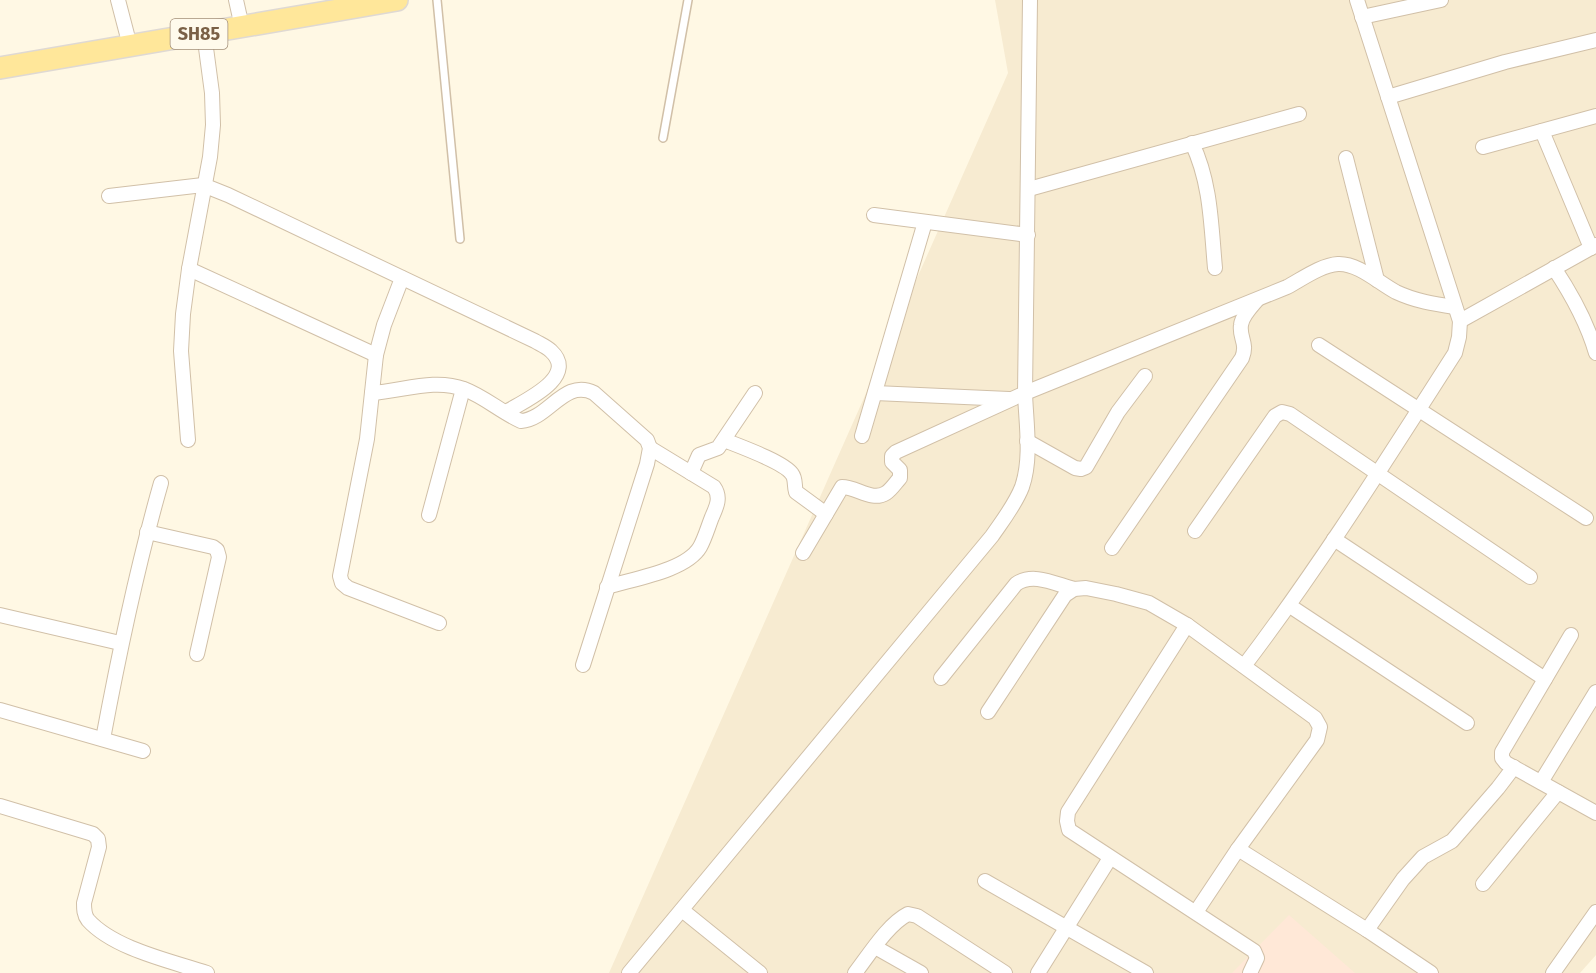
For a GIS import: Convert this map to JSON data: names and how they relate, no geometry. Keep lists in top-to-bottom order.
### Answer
{
  "streets": {
    "main road": ["SH85"]
  }
}
